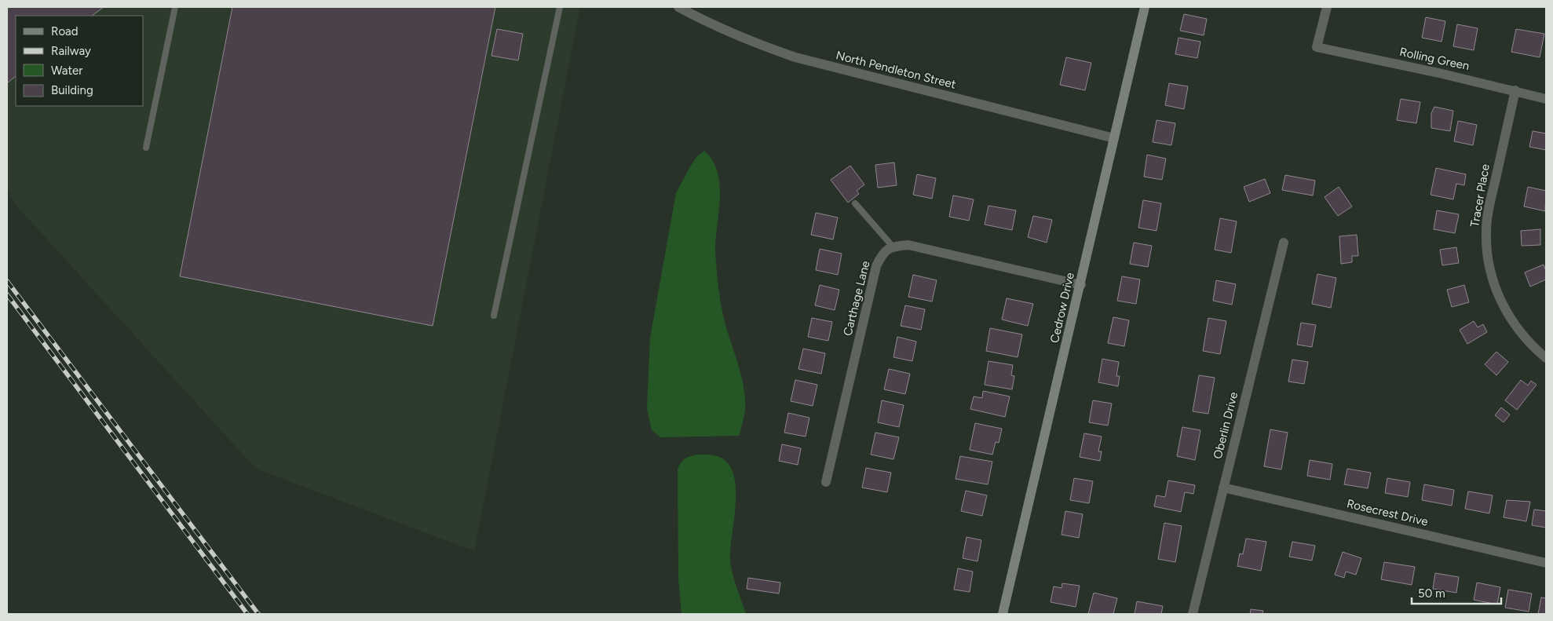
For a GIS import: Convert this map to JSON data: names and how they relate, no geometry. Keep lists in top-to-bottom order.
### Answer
{
  "streets": {
    "street": [
      "Rolling Green",
      "North Pendleton Street",
      "Tracer Place",
      "Carthage Lane",
      "Cedrow Drive",
      "Oberlin Drive",
      "Rosecrest Drive"
    ]
  },
  "crossings": [
    ["Rolling Green", "Tracer Place"],
    ["North Pendleton Street", "Cedrow Drive"],
    ["Oberlin Drive", "Rosecrest Drive"]
  ],
  "legend": [
    "Road",
    "Railway",
    "Water",
    "Building"
  ],
  "scale_bar": "50 m"
}
